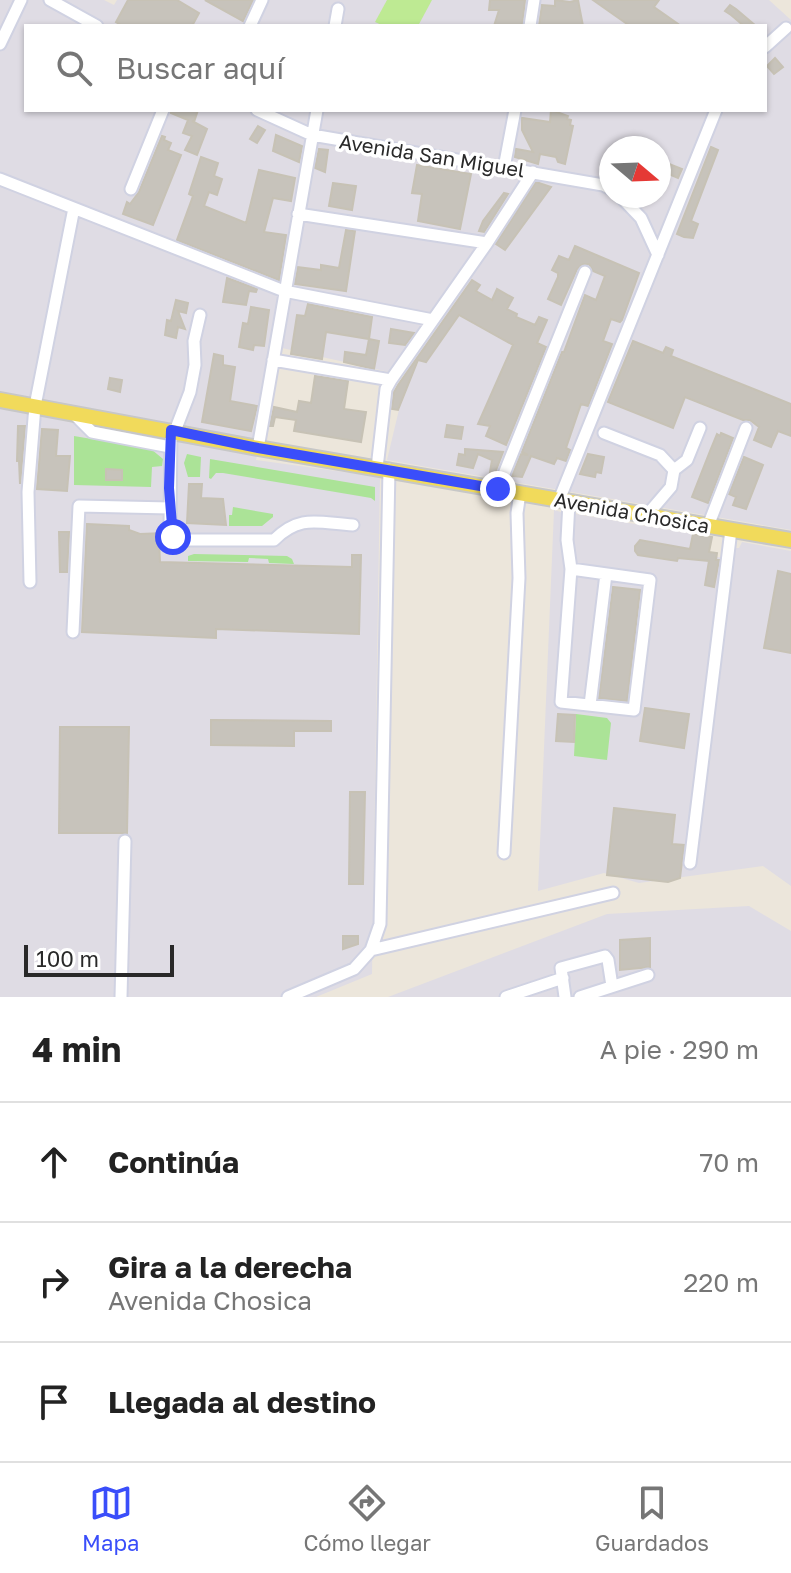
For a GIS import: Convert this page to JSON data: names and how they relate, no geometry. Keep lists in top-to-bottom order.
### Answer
{
  "streets": {
    "main road": ["Avenida Chosica"],
    "street": ["Avenida San Miguel"]
  },
  "scale_bar": "100 m",
  "north": "right",
  "page": {
    "search": "Buscar aquí",
    "scale": "100 m",
    "heading": ["4 min", "A pie · 290 m"],
    "list": [
      ["Continúa", "70 m"],
      ["Gira a la derecha", "Avenida Chosica", "220 m"],
      "Llegada al destino"
    ],
    "nav": ["Mapa", "Cómo llegar", "Guardados"]
  }
}
